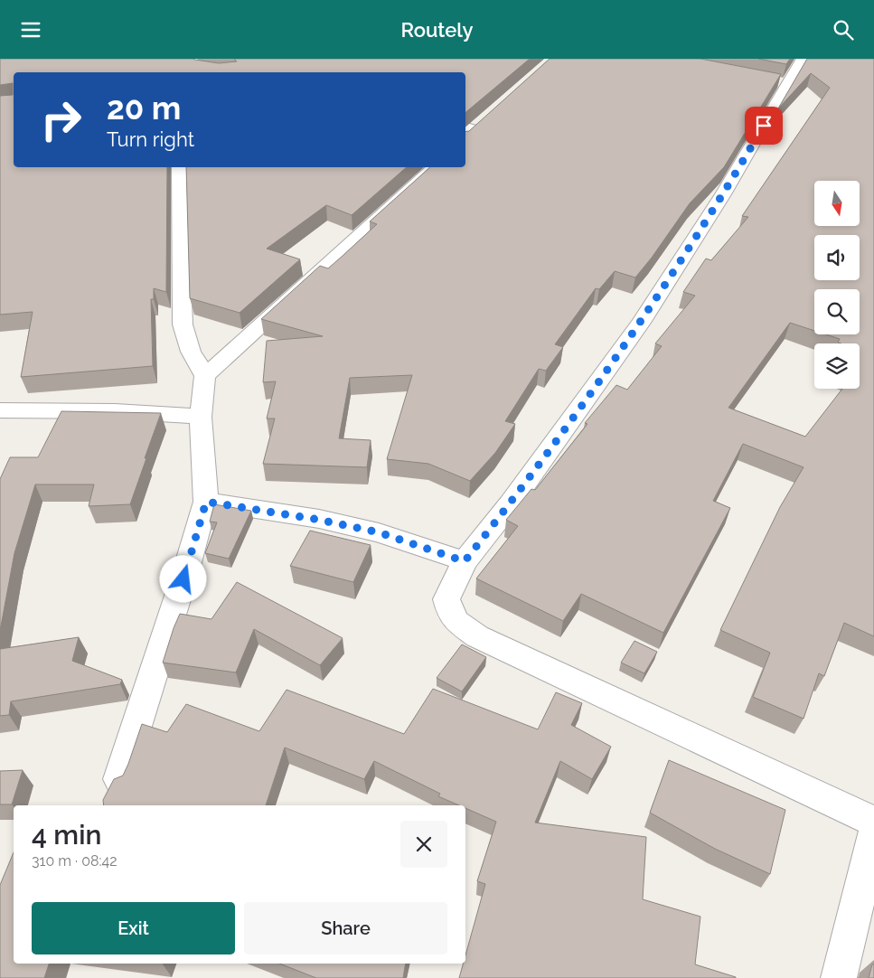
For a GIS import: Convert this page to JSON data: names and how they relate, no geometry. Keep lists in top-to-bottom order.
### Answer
{
  "north": "bottom",
  "page": {
    "header": "Routely",
    "turn": ["20 m", "Turn right"],
    "heading": ["4 min", "310 m · 08:42"],
    "buttons": ["Exit", "Share"]
  }
}
